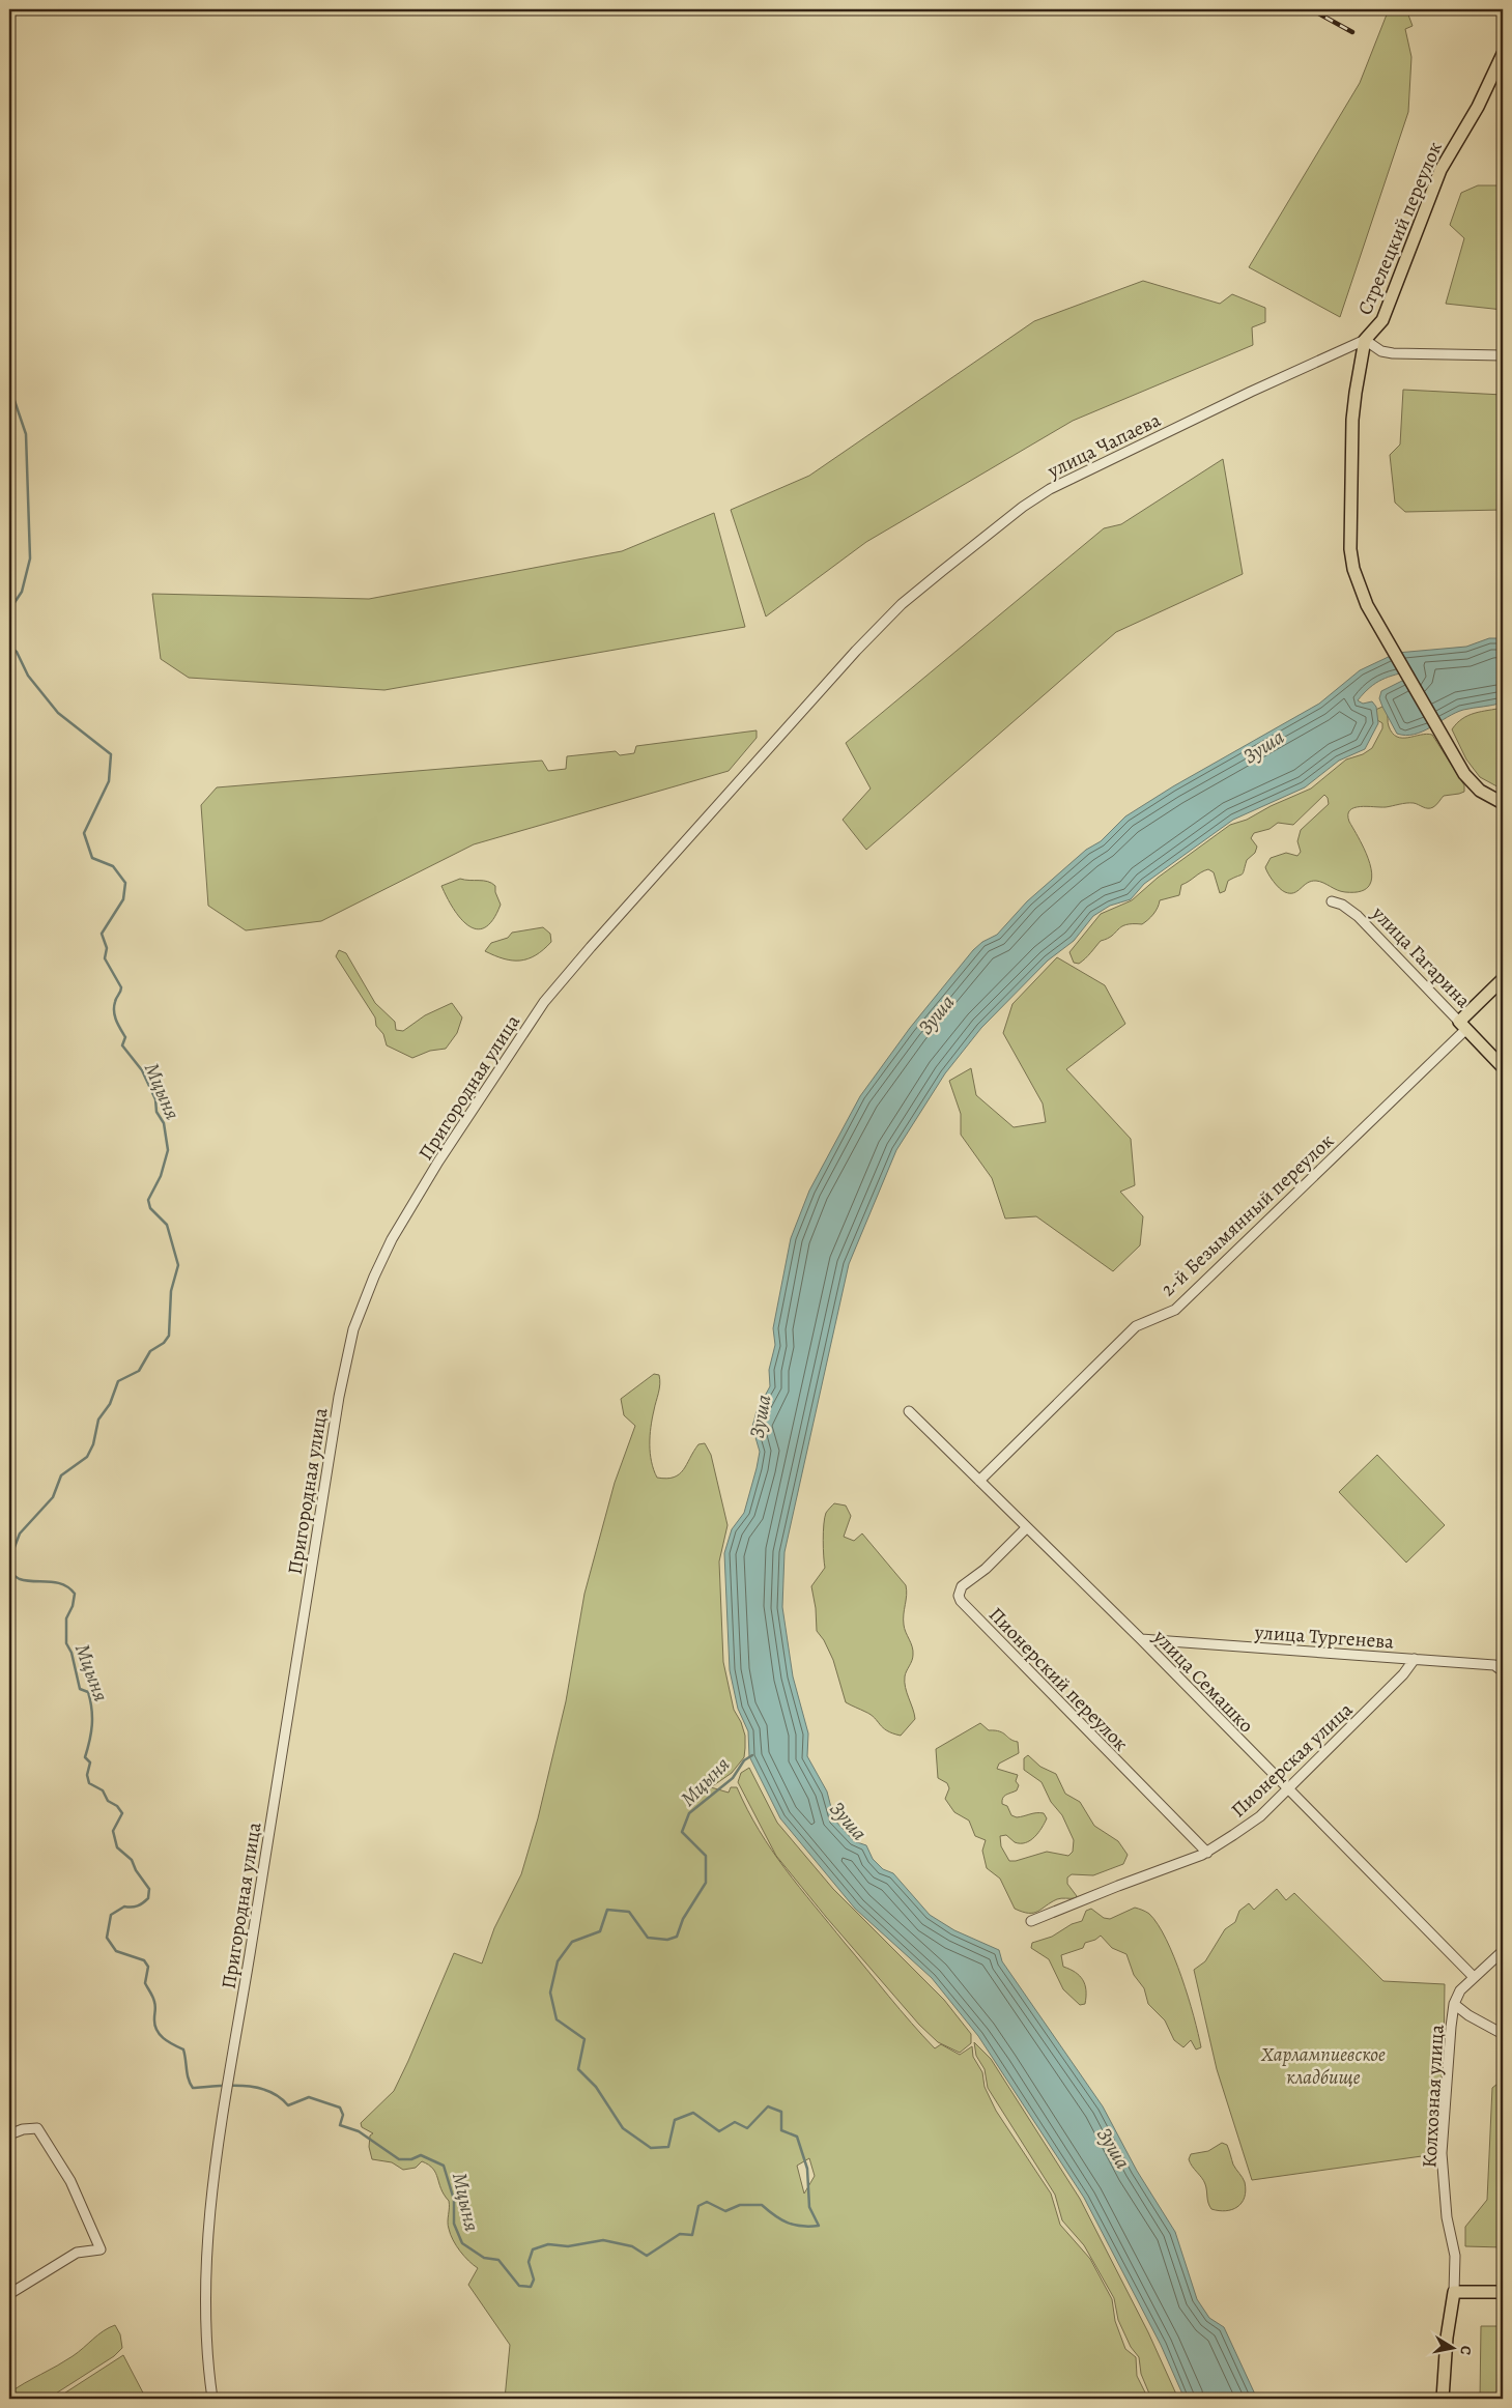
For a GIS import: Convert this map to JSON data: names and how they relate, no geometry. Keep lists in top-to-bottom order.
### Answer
{
  "streets": {
    "main road": ["Стрелецкий переулок", "улица Гагарина", "2-й Безымянный переулок"],
    "street": [
      "улица Чапаева",
      "Пригородная улица",
      "улица Тургенева",
      "Пионерский переулок",
      "улица Семашко",
      "Пионерская улица",
      "Колхозная улица"
    ]
  },
  "crossings": [
    ["Стрелецкий переулок", "улица Чапаева"],
    ["улица Чапаева", "Пригородная улица"],
    ["улица Гагарина", "2-й Безымянный переулок"],
    ["2-й Безымянный переулок", "улица Семашко"],
    ["улица Тургенева", "улица Семашко"],
    ["улица Тургенева", "Пионерская улица"],
    ["Пионерский переулок", "улица Семашко"],
    ["Пионерский переулок", "Пионерская улица"],
    ["улица Семашко", "Пионерская улица"],
    ["улица Семашко", "Колхозная улица"]
  ],
  "water": ["Зуша", "Мцыня"],
  "parks": ["Харлампиевское кладбище"],
  "north": "right"
}
